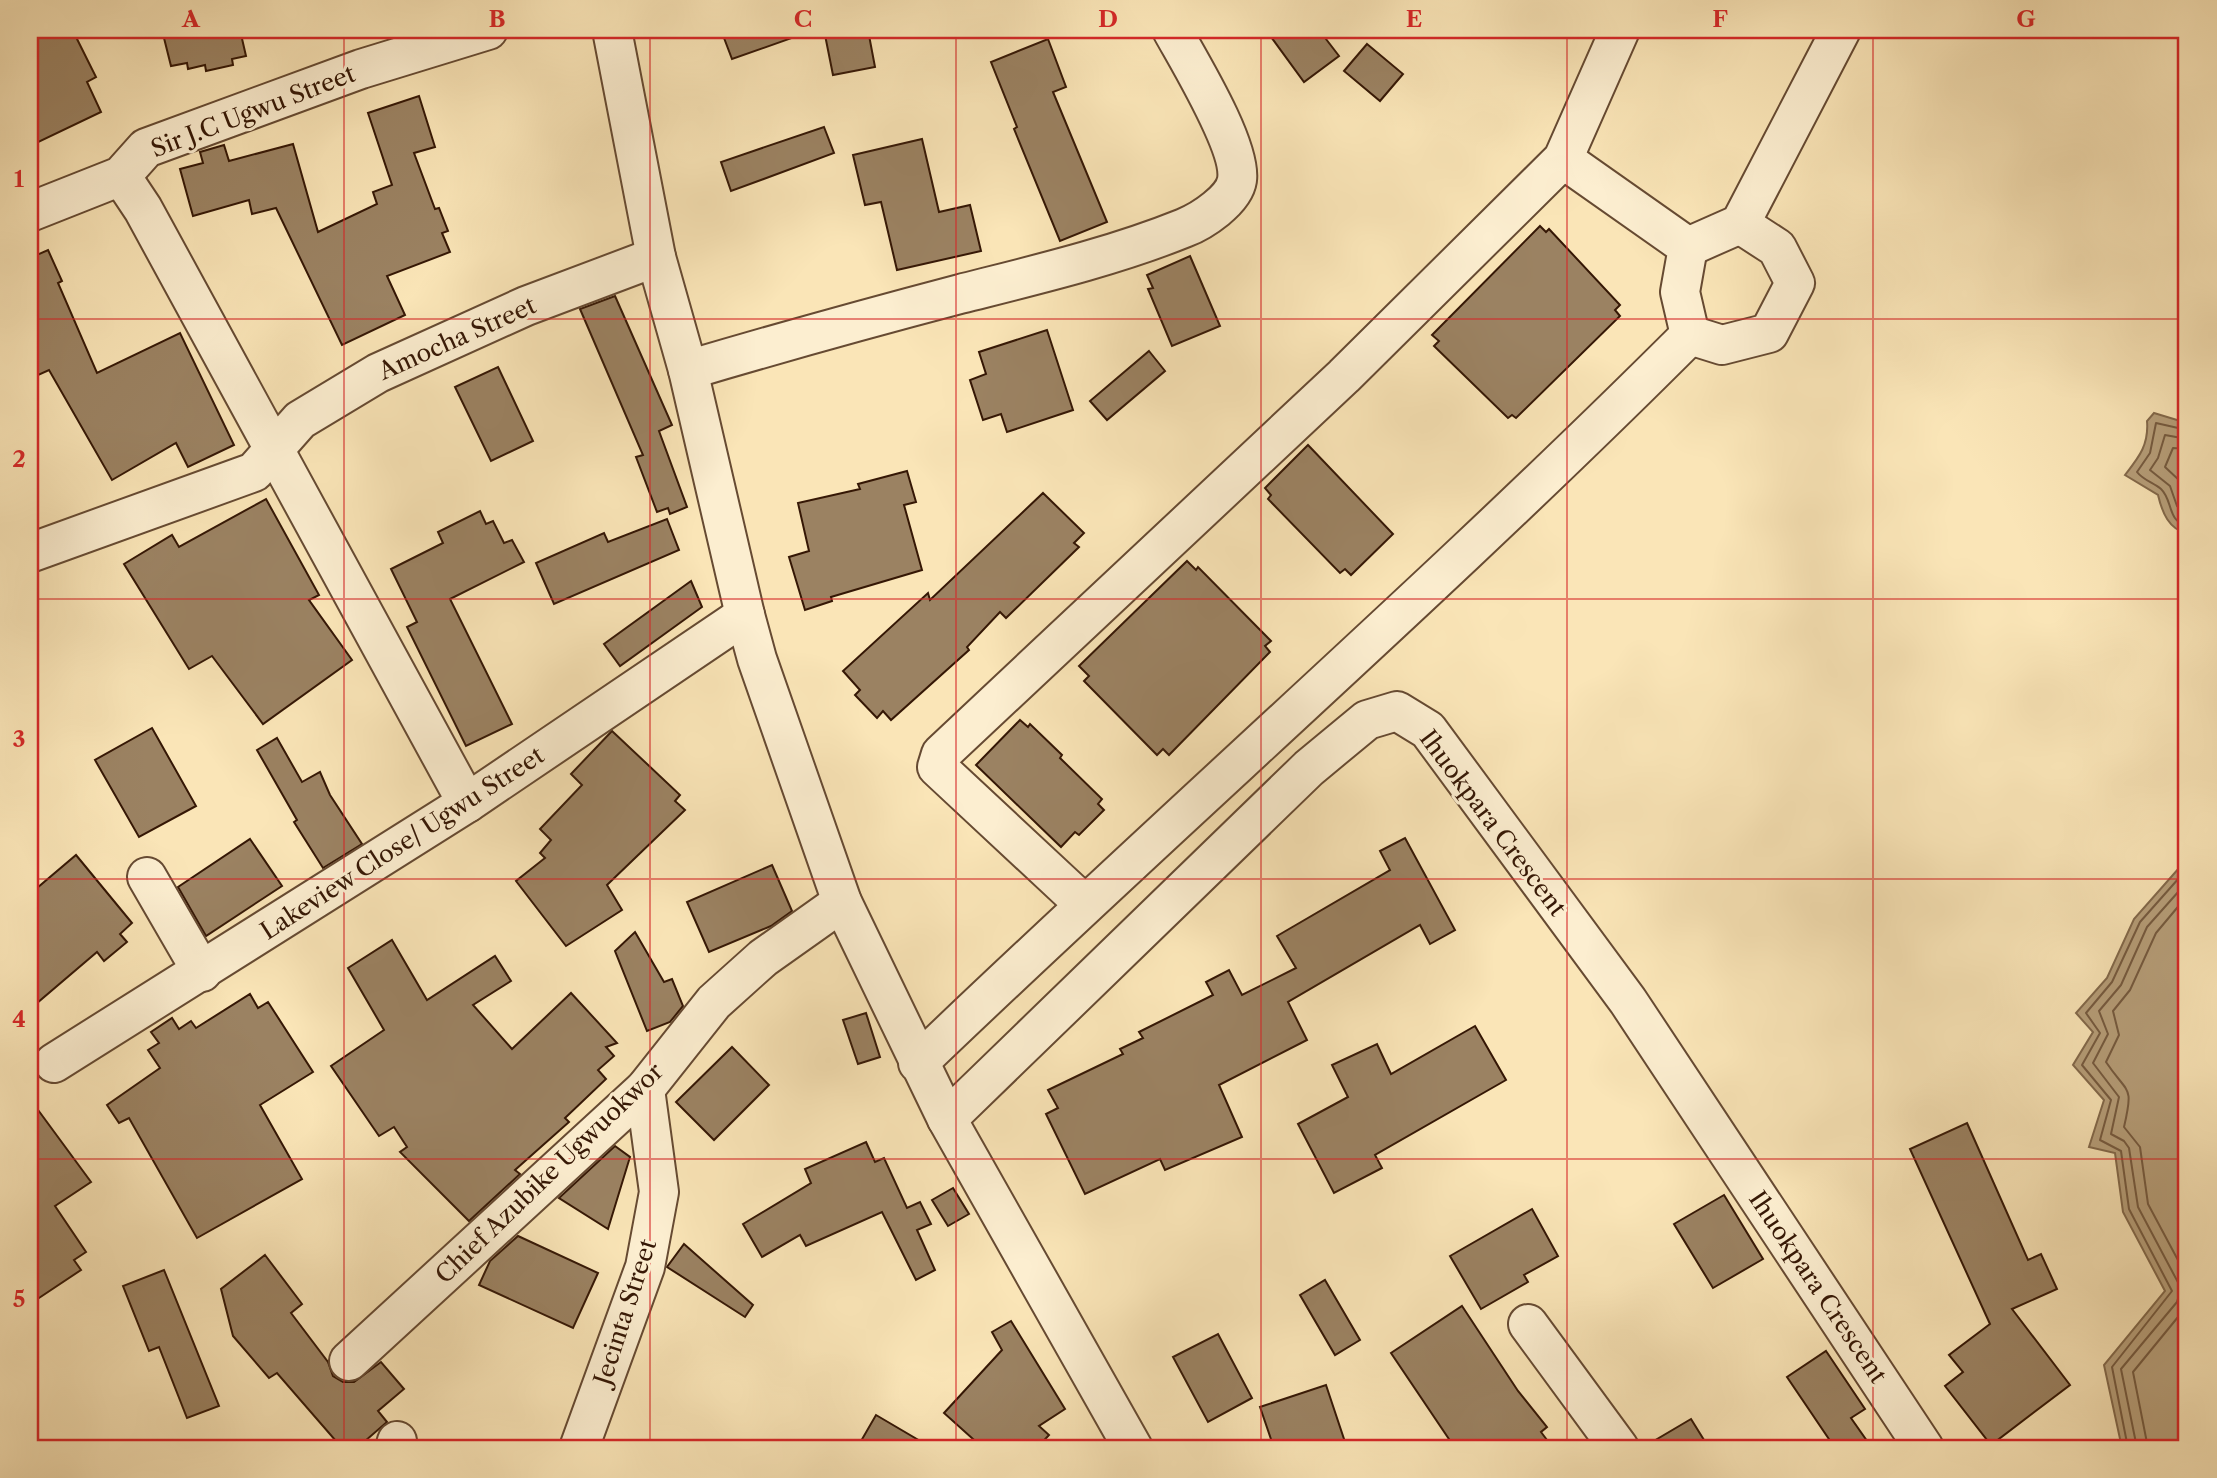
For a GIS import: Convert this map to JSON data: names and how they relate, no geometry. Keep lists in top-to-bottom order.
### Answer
{
  "streets": {
    "street": [
      "Sir J.C Ugwu Street",
      "Amocha Street",
      "Ihuokpara Crescent",
      "Lakeview Close/ Ugwu Street",
      "Chief Azubike Ugwuokwor",
      "Jecinta Street"
    ]
  },
  "crossings": [
    ["Chief Azubike Ugwuokwor", "Jecinta Street"]
  ],
  "grid": {
    "columns": [
      "A",
      "B",
      "C",
      "D",
      "E",
      "F",
      "G"
    ],
    "rows": [
      "1",
      "2",
      "3",
      "4",
      "5"
    ]
  }
}
